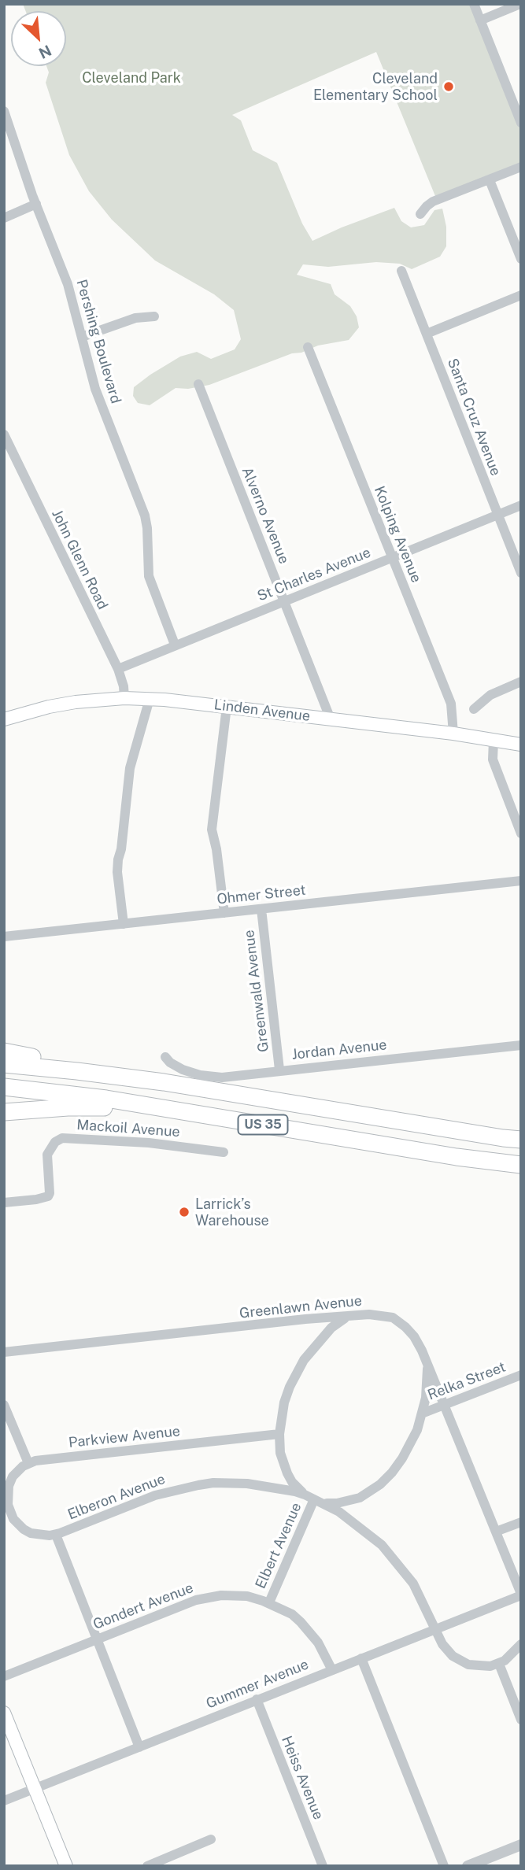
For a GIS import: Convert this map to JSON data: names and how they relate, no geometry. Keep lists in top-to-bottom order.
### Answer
{
  "streets": {
    "highway": ["US 35"],
    "main road": ["Linden Avenue"],
    "street": [
      "Pershing Boulevard",
      "Santa Cruz Avenue",
      "Alverno Avenue",
      "Kolping Avenue",
      "John Glenn Road",
      "St Charles Avenue",
      "Ohmer Street",
      "Greenwald Avenue",
      "Jordan Avenue",
      "Mackoil Avenue",
      "Greenlawn Avenue",
      "Relka Street",
      "Parkview Avenue",
      "Elberon Avenue",
      "Elbert Avenue",
      "Gondert Avenue",
      "Gummer Avenue",
      "Heiss Avenue"
    ]
  },
  "crossings": [
    ["Pershing Boulevard", "St Charles Avenue"],
    ["Santa Cruz Avenue", "St Charles Avenue"],
    ["Alverno Avenue", "St Charles Avenue"],
    ["Alverno Avenue", "Linden Avenue"],
    ["Kolping Avenue", "St Charles Avenue"],
    ["Kolping Avenue", "Linden Avenue"],
    ["John Glenn Road", "St Charles Avenue"],
    ["John Glenn Road", "Linden Avenue"],
    ["Ohmer Street", "Greenwald Avenue"],
    ["Greenwald Avenue", "Jordan Avenue"],
    ["Greenlawn Avenue", "Relka Street"],
    ["Greenlawn Avenue", "Parkview Avenue"],
    ["Greenlawn Avenue", "Elberon Avenue"],
    ["Greenlawn Avenue", "Elbert Avenue"],
    ["Greenlawn Avenue", "Gummer Avenue"],
    ["Relka Street", "Parkview Avenue"],
    ["Relka Street", "Elberon Avenue"],
    ["Relka Street", "Elbert Avenue"],
    ["Parkview Avenue", "Elberon Avenue"],
    ["Parkview Avenue", "Elbert Avenue"],
    ["Elberon Avenue", "Elbert Avenue"],
    ["Elberon Avenue", "Gummer Avenue"],
    ["Elbert Avenue", "Gondert Avenue"],
    ["Gondert Avenue", "Gummer Avenue"],
    ["Gummer Avenue", "Heiss Avenue"]
  ],
  "parks": ["Cleveland Park"],
  "places": ["Cleveland Elementary School", "Larrick’s Warehouse"],
  "north": "bottom right"
}
